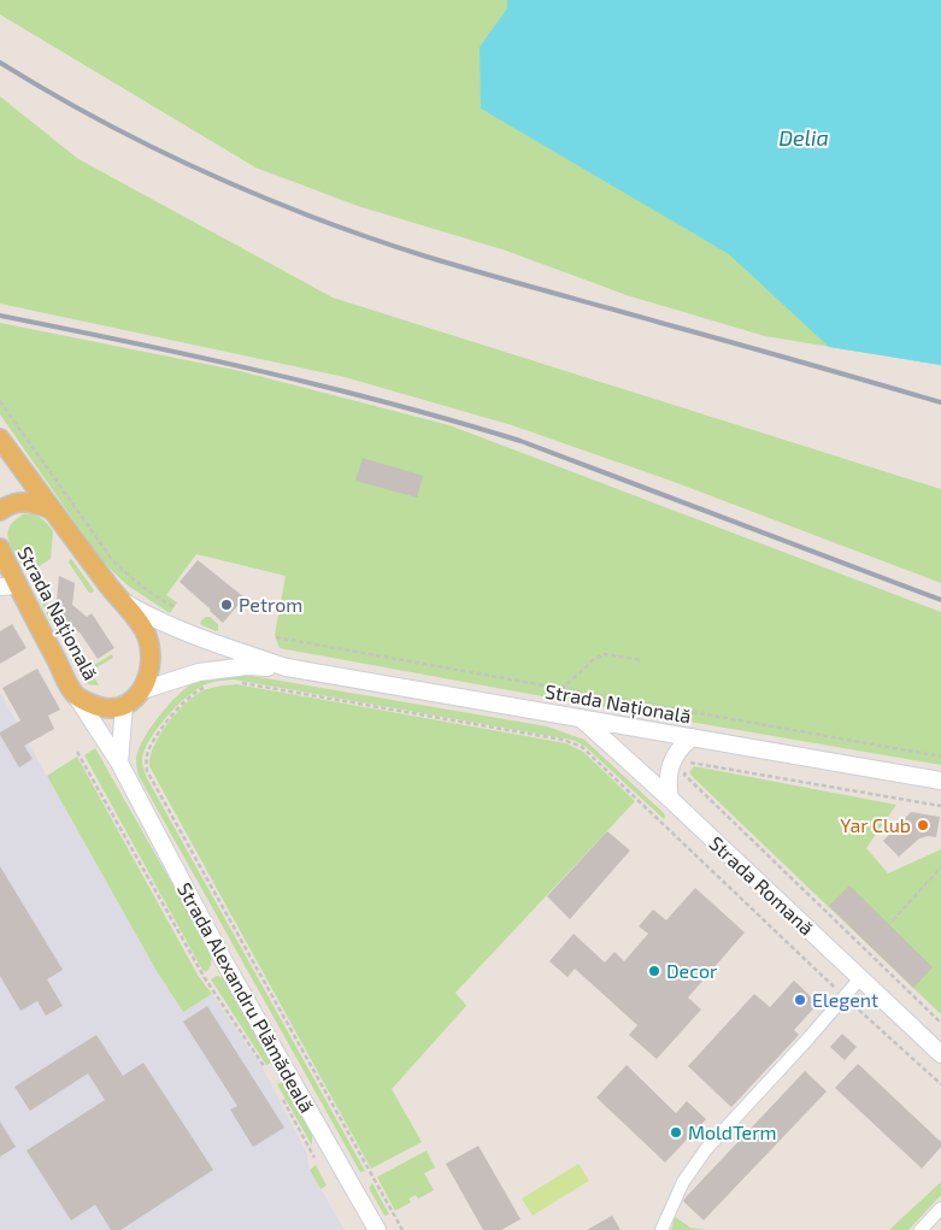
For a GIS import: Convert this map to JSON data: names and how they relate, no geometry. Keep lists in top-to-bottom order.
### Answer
{
  "streets": {
    "main road": ["Strada Națională", "Strada Romană", "Strada Alexandru Plămădeală"]
  },
  "crossings": [
    ["Strada Națională", "Strada Romană"],
    ["Strada Națională", "Strada Alexandru Plămădeală"]
  ],
  "water": ["Delia"],
  "places": [
    "Petrom",
    "Yar Club",
    "Decor",
    "Elegent",
    "MoldTerm"
  ]
}
